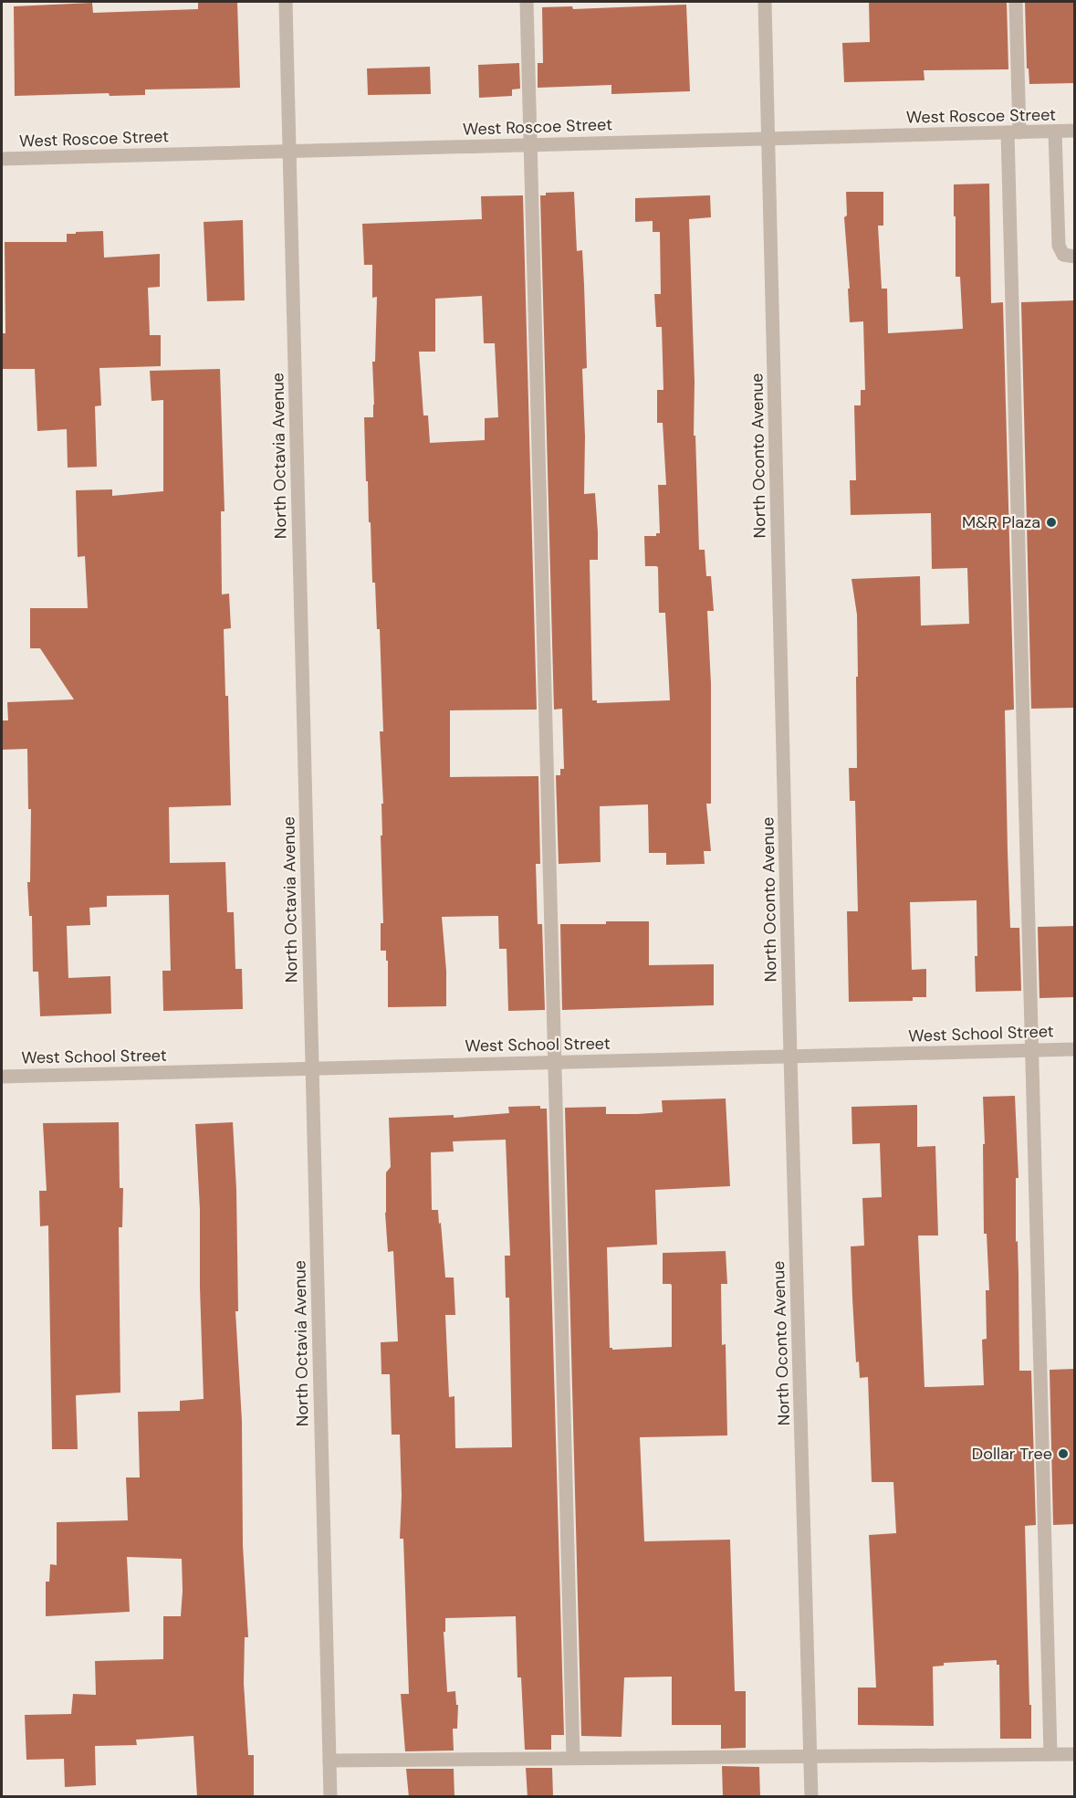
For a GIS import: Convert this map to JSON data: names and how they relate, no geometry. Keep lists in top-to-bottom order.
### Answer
{
  "streets": {
    "street": [
      "West Roscoe Street",
      "North Octavia Avenue",
      "North Oconto Avenue",
      "West School Street"
    ]
  },
  "crossings": [
    ["West Roscoe Street", "North Octavia Avenue"],
    ["West Roscoe Street", "North Oconto Avenue"],
    ["North Octavia Avenue", "West School Street"],
    ["North Oconto Avenue", "West School Street"]
  ],
  "places": ["M&R Plaza", "Dollar Tree"]
}
